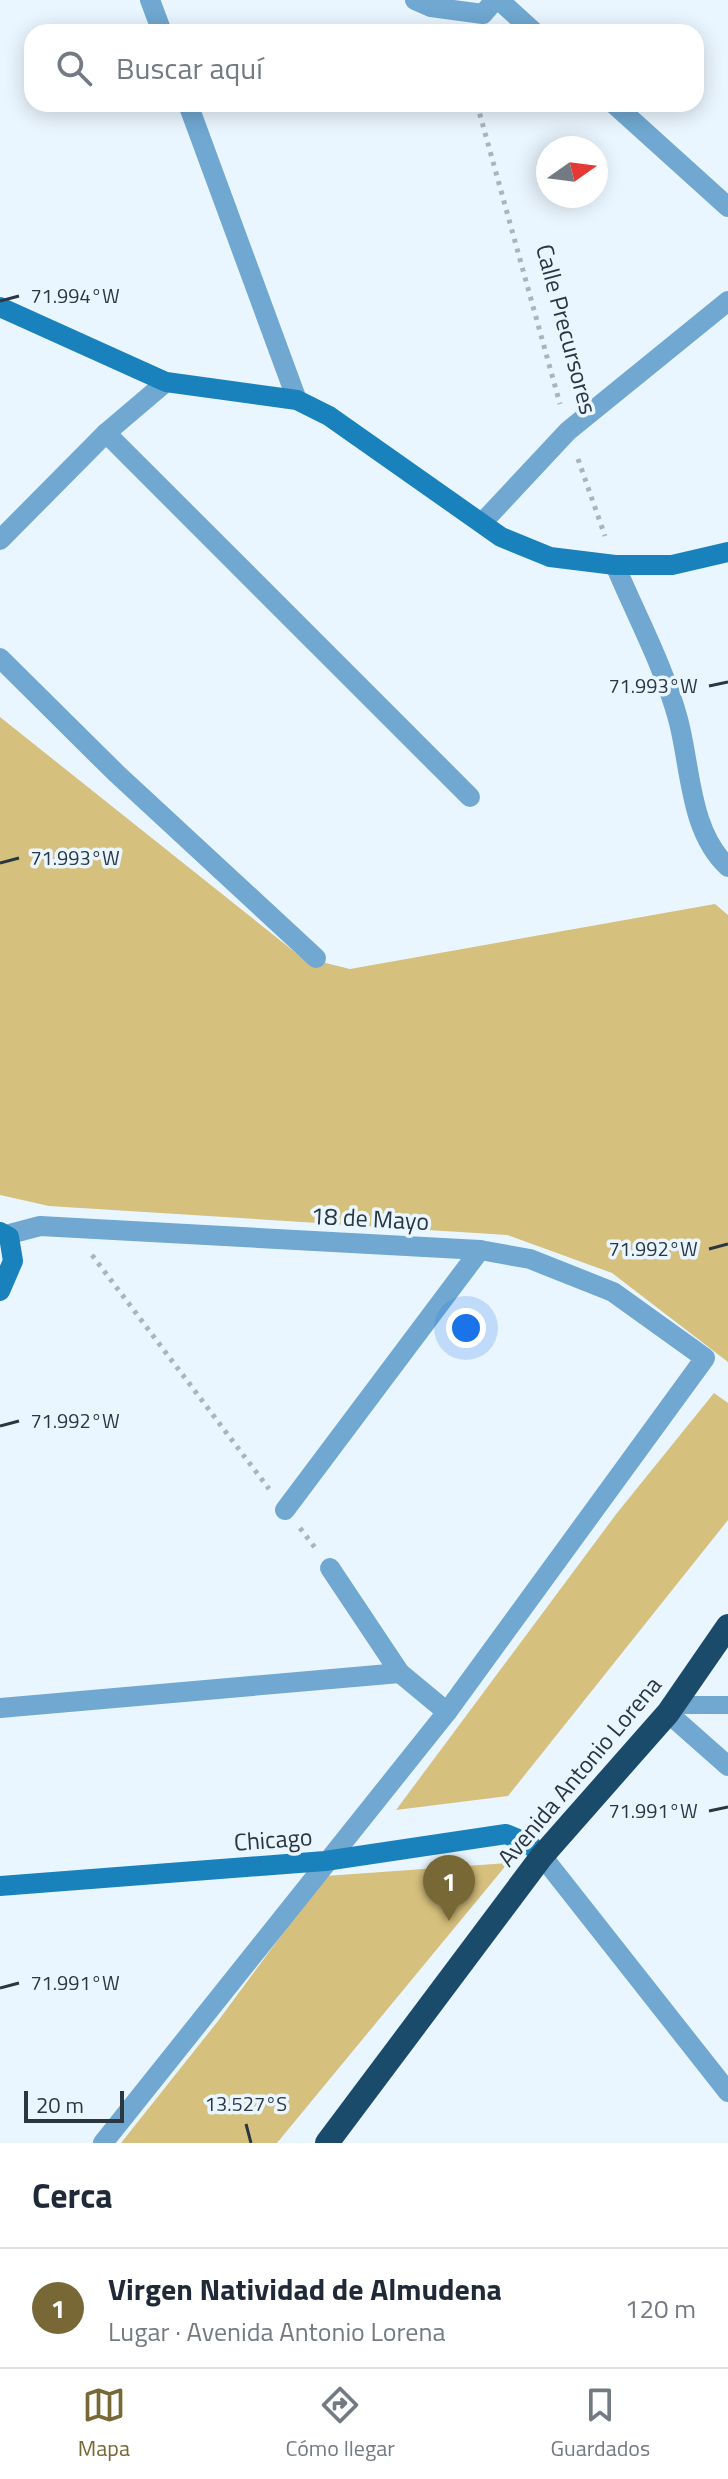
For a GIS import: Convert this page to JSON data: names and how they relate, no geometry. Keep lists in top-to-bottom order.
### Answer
{
  "streets": {
    "highway": ["Avenida Antonio Lorena"],
    "main road": ["Chicago"],
    "street": ["18 de Mayo"],
    "path": ["Calle Precursores"]
  },
  "crossings": [
    ["Avenida Antonio Lorena", "Chicago"]
  ],
  "scale_bar": "20 m",
  "north": "right",
  "page": {
    "search": "Buscar aquí",
    "pins": "1",
    "scale": "20 m",
    "heading": "Cerca",
    "list": [
      {
        "mark": "1",
        "name": "Virgen Natividad de Almudena",
        "note": "Lugar · Avenida Antonio Lorena",
        "value": "120 m"
      }
    ],
    "nav": ["Mapa", "Cómo llegar", "Guardados"]
  },
  "coordinates": [
    "71.994°W",
    "71.993°W",
    "71.992°W",
    "71.991°W",
    "13.527°S"
  ]
}
